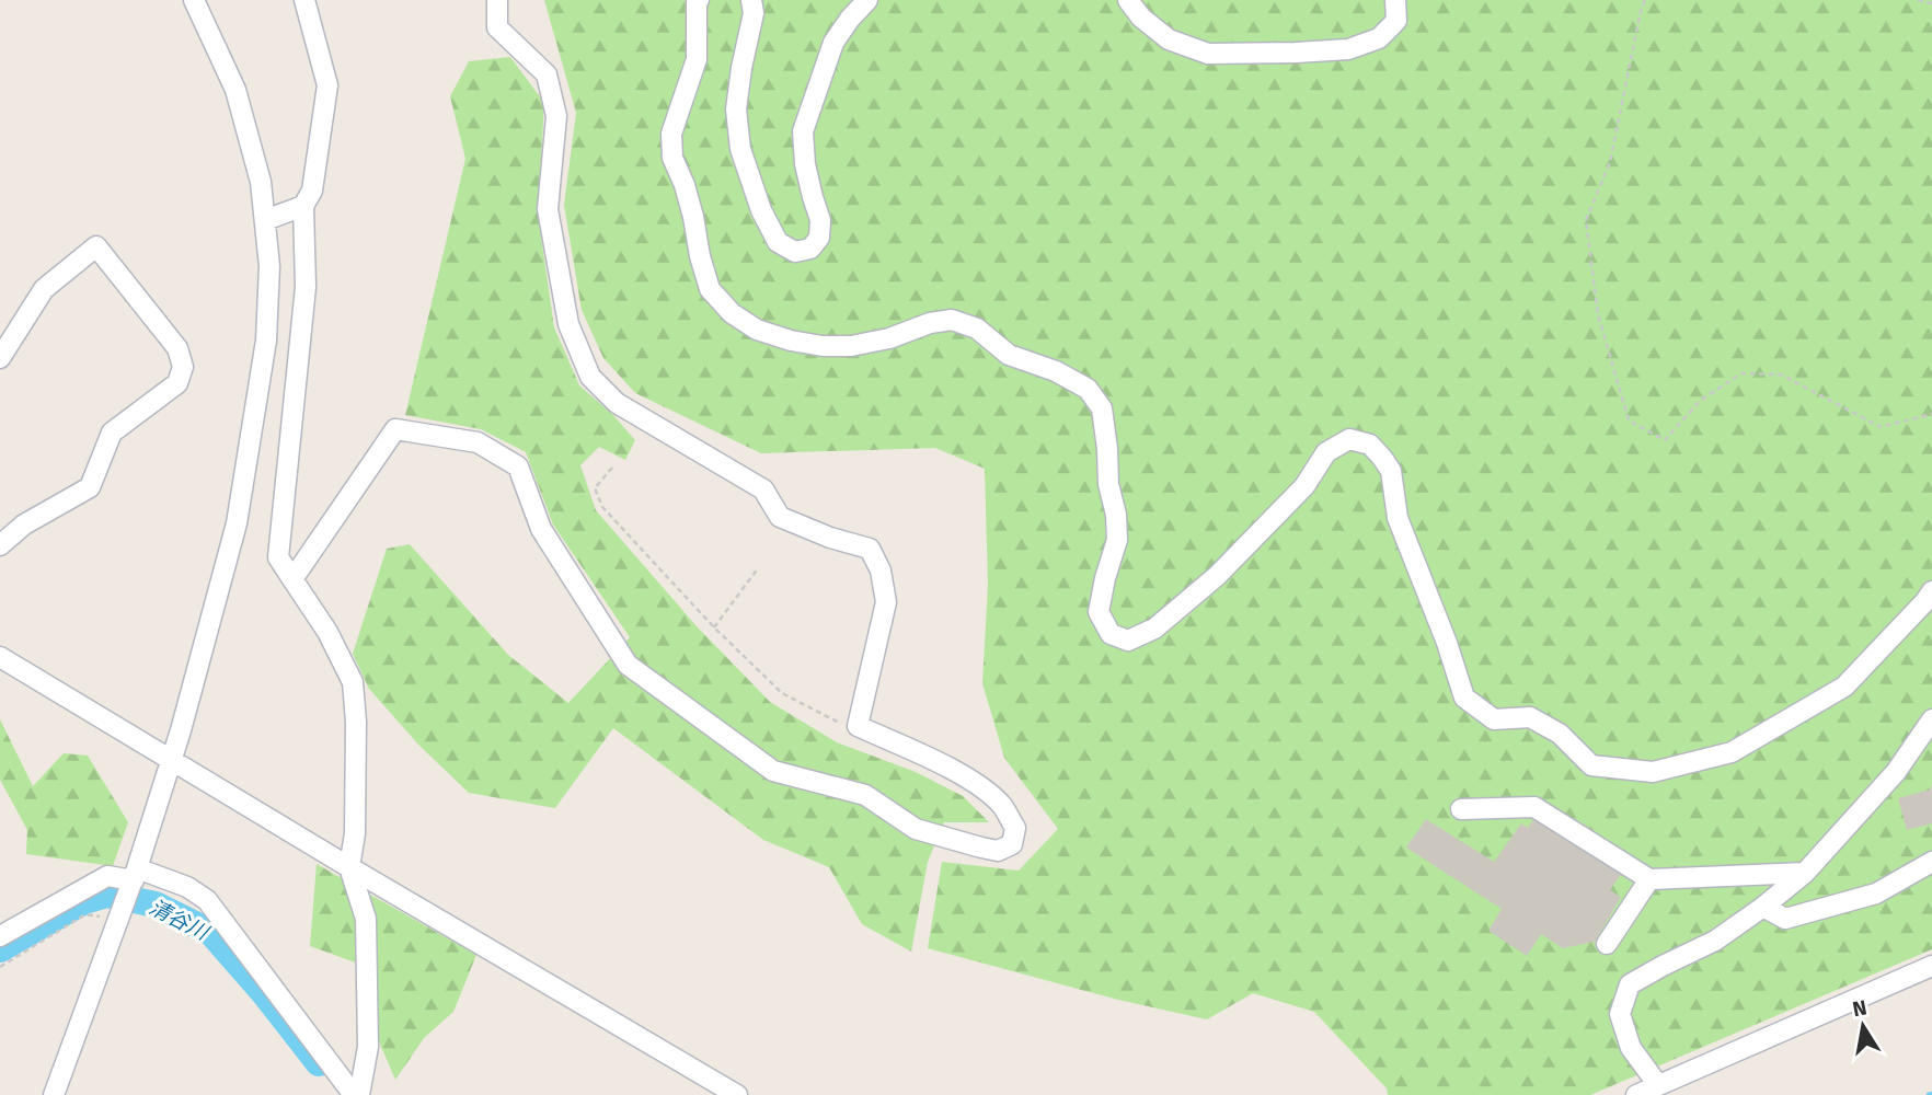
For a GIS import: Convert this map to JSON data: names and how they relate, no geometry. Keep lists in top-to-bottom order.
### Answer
{
  "water": ["清谷川"],
  "north": "top"
}
